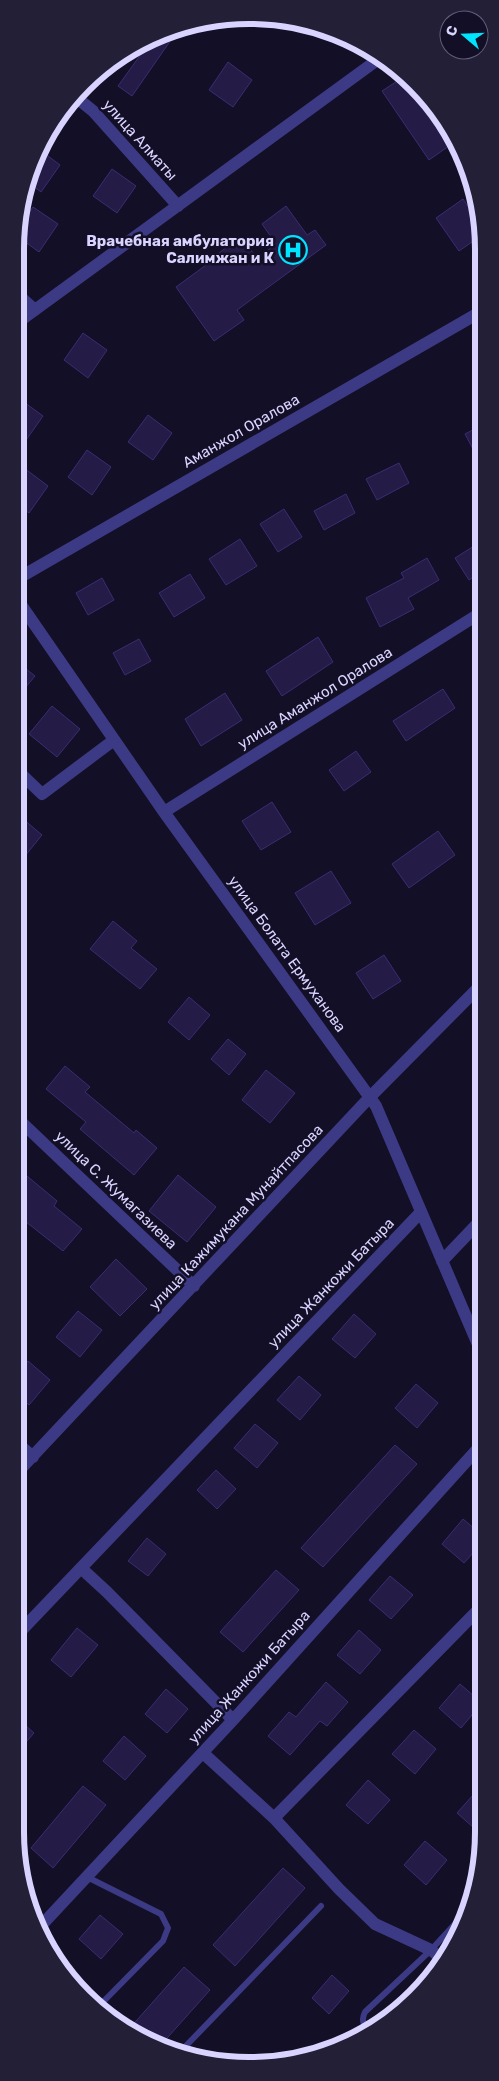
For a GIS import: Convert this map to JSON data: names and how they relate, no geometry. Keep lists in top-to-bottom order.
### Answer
{
  "streets": {
    "street": [
      "улица Алматы",
      "Аманжол Оралова",
      "улица Аманжол Оралова",
      "улица Болата Ермуханова",
      "улица С. Жумагазиева",
      "улица Кажимукана Мунайтпасова",
      "улица Жанкожи Батыра"
    ]
  },
  "crossings": [
    ["улица Аманжол Оралова", "улица Болата Ермуханова"],
    ["улица Болата Ермуханова", "улица Кажимукана Мунайтпасова"],
    ["улица Болата Ермуханова", "улица Жанкожи Батыра"],
    ["улица С. Жумагазиева", "улица Кажимукана Мунайтпасова"]
  ],
  "places": {
    "hospital": ["Врачебная амбулатория Салимжан и К"]
  },
  "north": "left"
}
